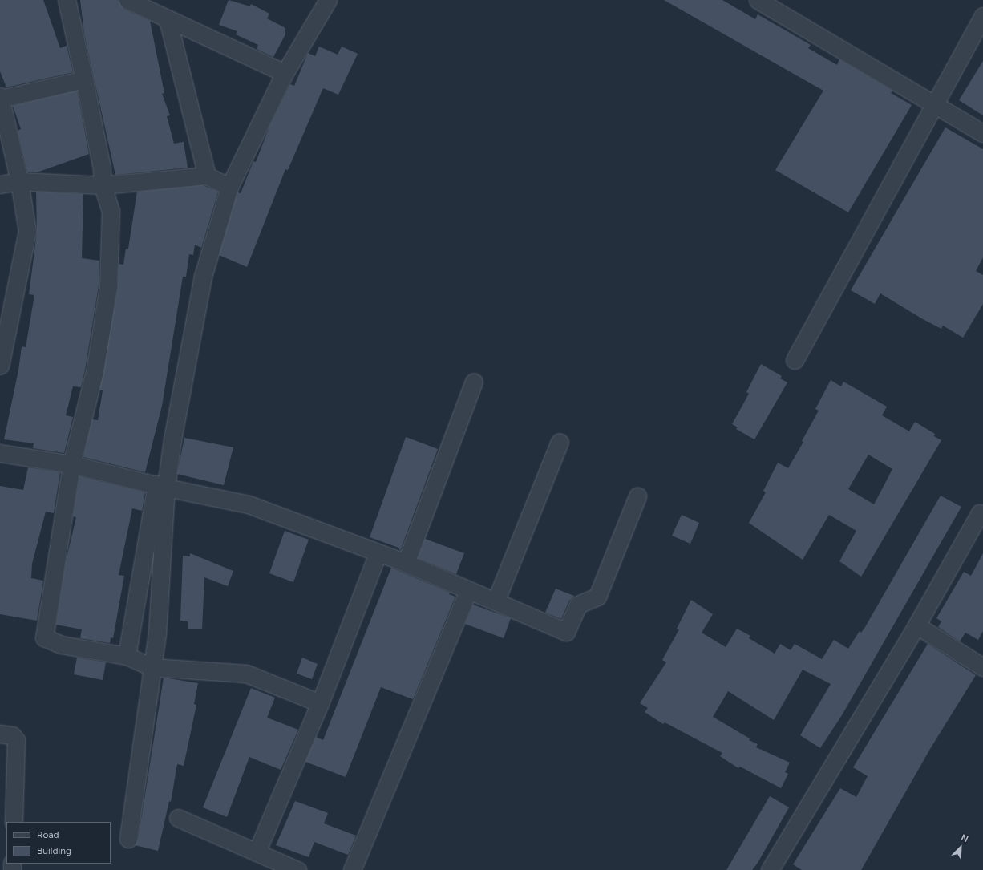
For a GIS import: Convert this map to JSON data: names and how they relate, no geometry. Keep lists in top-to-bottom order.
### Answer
{
  "legend": ["Road", "Building"],
  "north": "top right"
}
